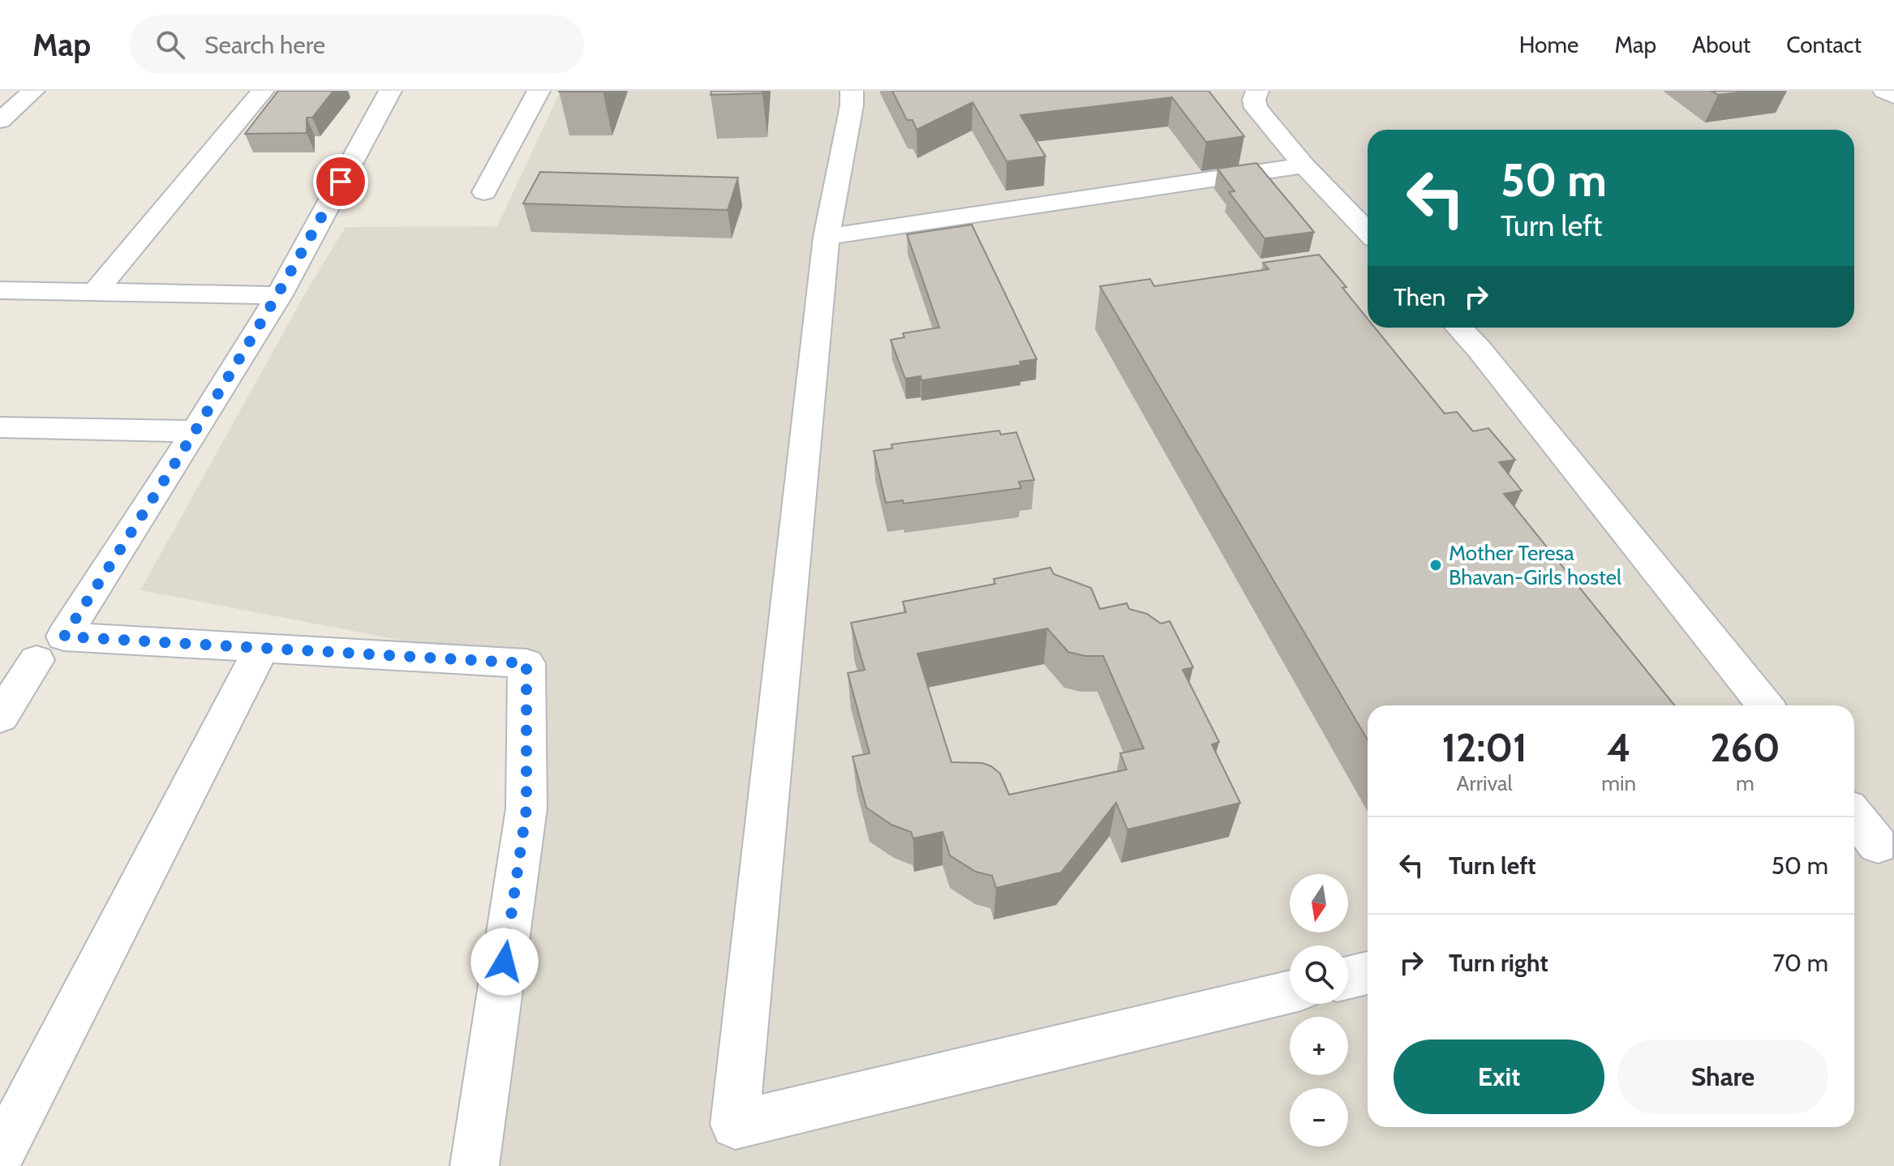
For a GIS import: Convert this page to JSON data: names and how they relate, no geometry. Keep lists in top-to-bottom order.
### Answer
{
  "places": ["Mother Teresa Bhavan-Girls hostel"],
  "north": "bottom",
  "page": {
    "header": "Map",
    "search": "Search here",
    "nav": [
      "Home",
      "Map",
      "About",
      "Contact"
    ],
    "turn": ["50 m", "Turn left"],
    "then": "Then",
    "eta": [
      "12:01",
      "Arrival",
      "4",
      "min",
      "260",
      "m"
    ],
    "list": [
      {
        "name": "Turn left",
        "value": "50 m"
      },
      {
        "name": "Turn right",
        "value": "70 m"
      }
    ],
    "map_buttons": ["+", "−"],
    "buttons": ["Exit", "Share"]
  }
}
